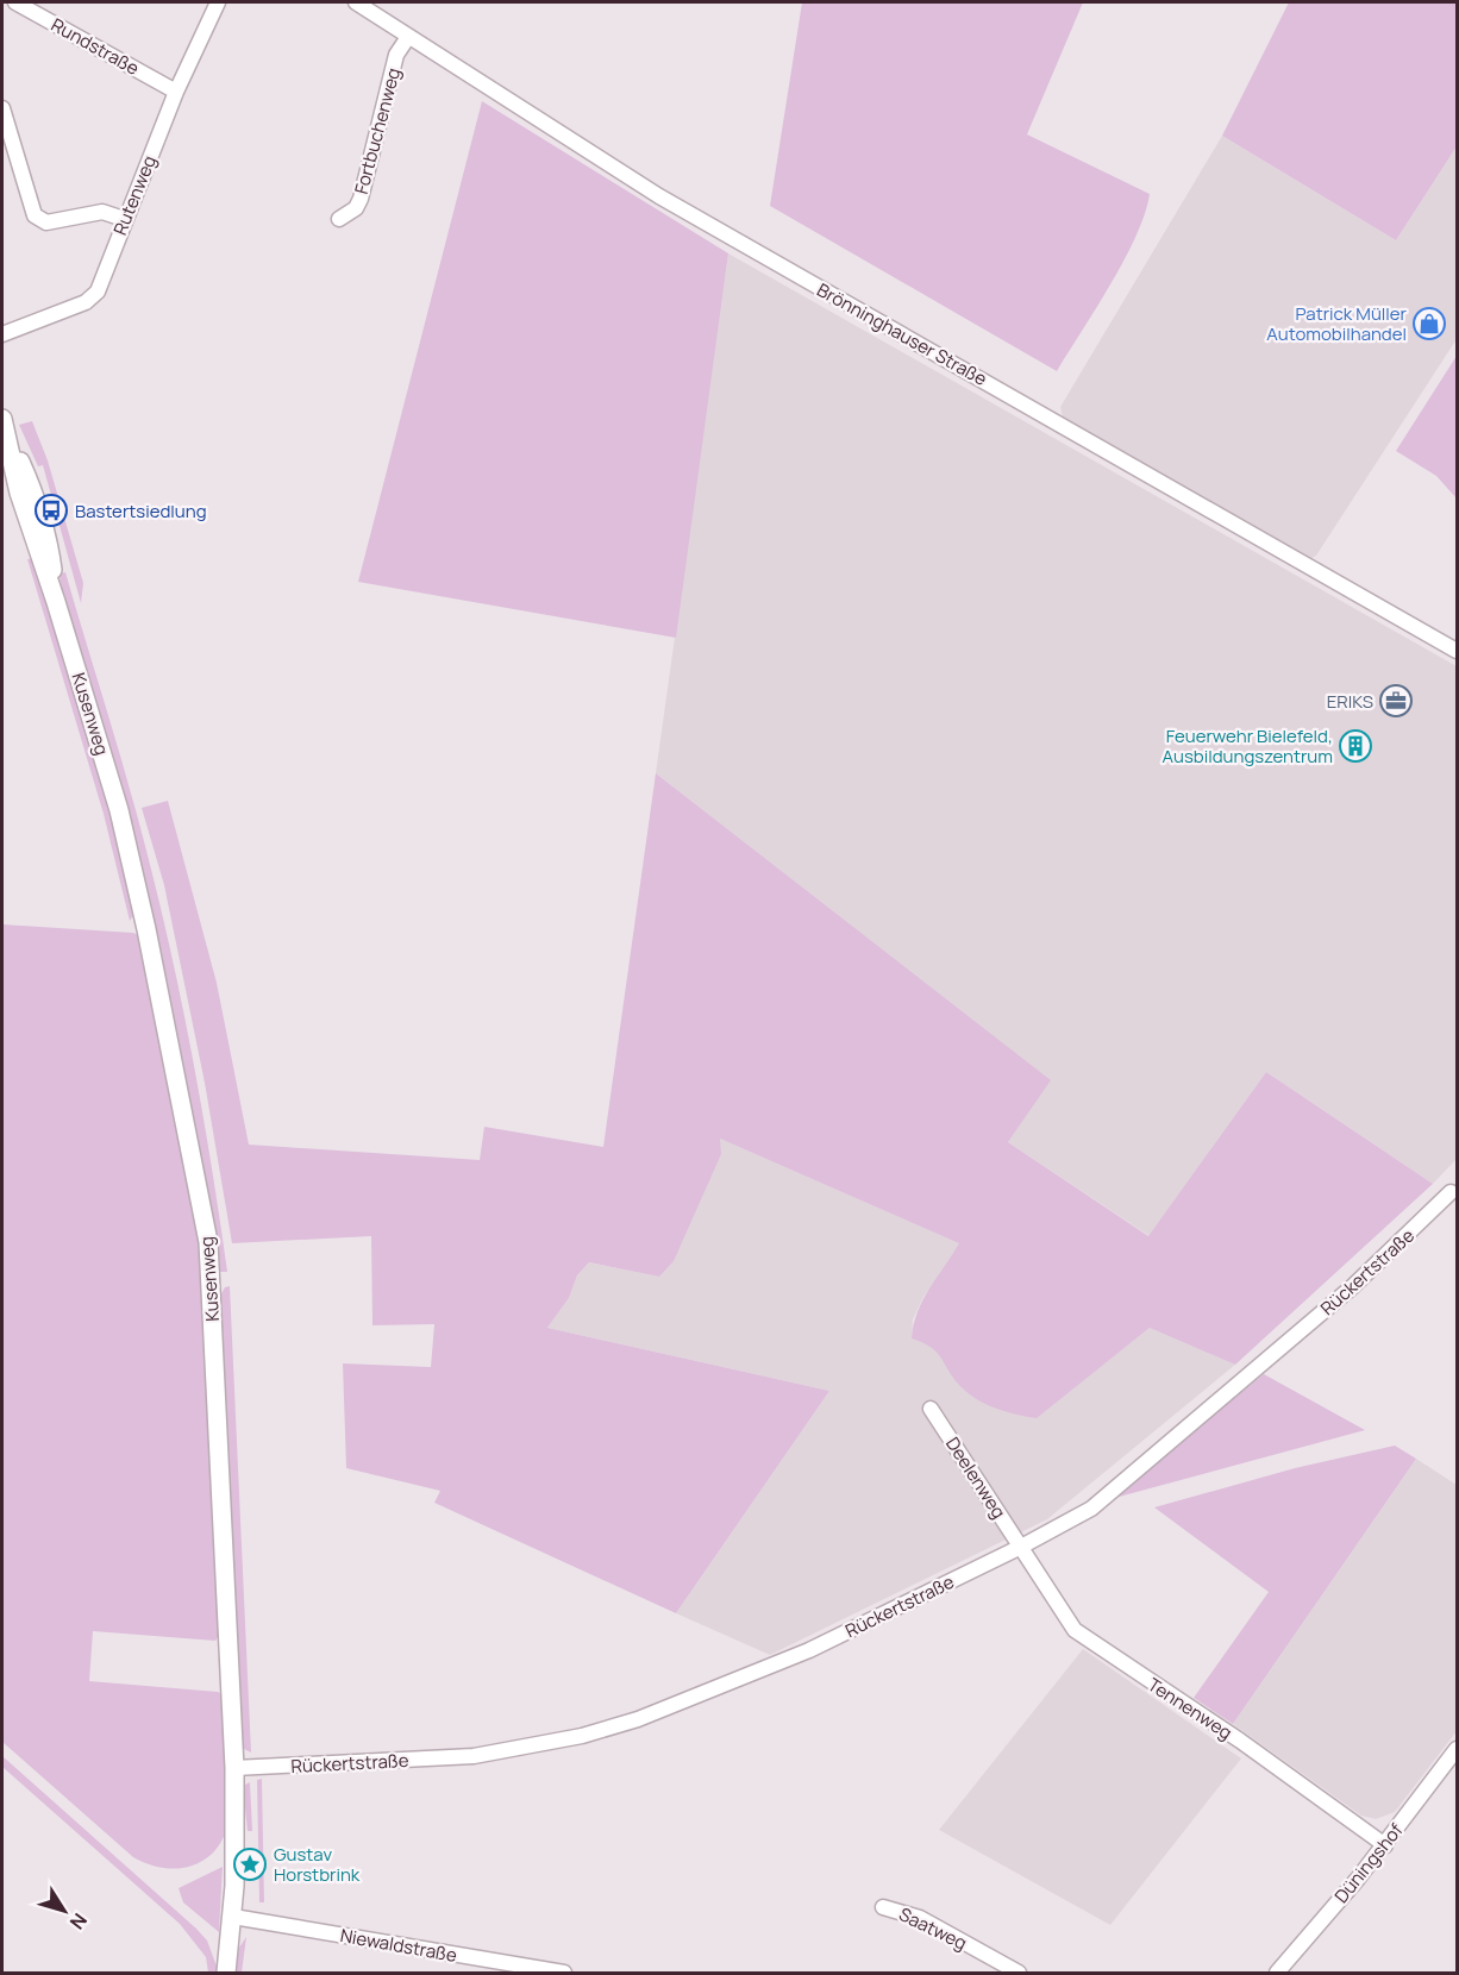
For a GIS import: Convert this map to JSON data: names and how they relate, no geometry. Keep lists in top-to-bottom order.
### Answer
{
  "streets": {
    "street": [
      "Rundstraße",
      "Fortbuchenweg",
      "Rutenweg",
      "Brönninghauser Straße",
      "Kusenweg",
      "Rückertstraße",
      "Deelenweg",
      "Tennenweg",
      "Düningshof",
      "Saatweg",
      "Niewaldstraße"
    ]
  },
  "crossings": [
    ["Rundstraße", "Rutenweg"],
    ["Fortbuchenweg", "Brönninghauser Straße"],
    ["Kusenweg", "Rückertstraße"],
    ["Kusenweg", "Niewaldstraße"],
    ["Rückertstraße", "Deelenweg"],
    ["Rückertstraße", "Tennenweg"],
    ["Deelenweg", "Tennenweg"],
    ["Tennenweg", "Düningshof"]
  ],
  "places": {
    "shop": ["Patrick Müller Automobilhandel"],
    "bus stop": ["Bastertsiedlung"],
    "office": ["ERIKS"],
    "building": ["Feuerwehr Bielefeld, Ausbildungszentrum"],
    "place": ["Gustav Horstbrink"]
  },
  "north": "bottom right"
}
